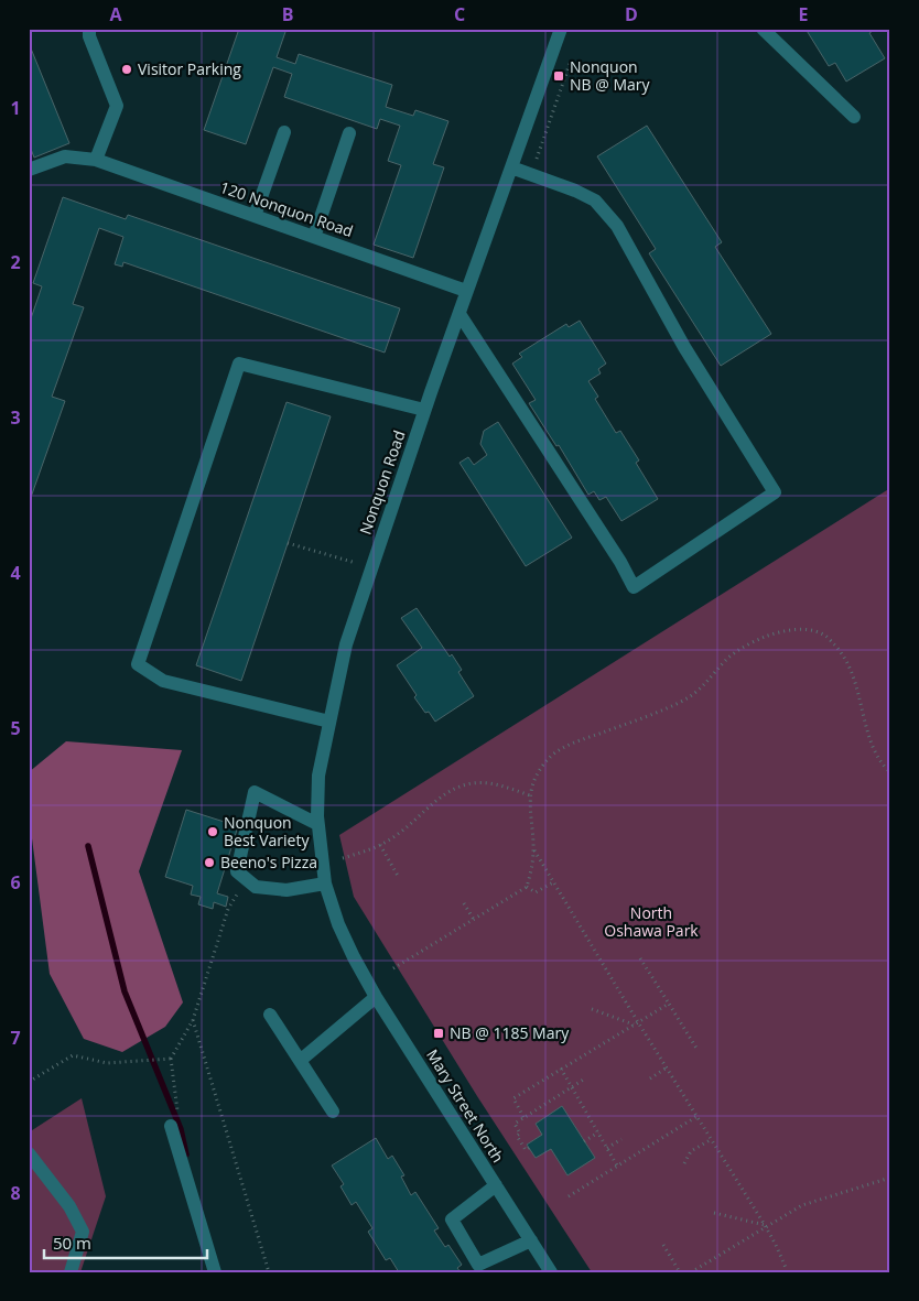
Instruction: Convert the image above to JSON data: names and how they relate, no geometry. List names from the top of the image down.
{
  "streets": {
    "street": ["120 Nonquon Road", "Nonquon Road", "Mary Street North"]
  },
  "crossings": [
    ["120 Nonquon Road", "Nonquon Road"],
    ["Nonquon Road", "Mary Street North"]
  ],
  "parks": ["North Oshawa Park"],
  "places": {
    "other": ["Visitor Parking", "Nonquon Best Variety", "Beeno's Pizza"],
    "transit": ["Nonquon NB @ Mary", "NB @ 1185 Mary"]
  },
  "scale_bar": "50 m",
  "grid": {
    "columns": [
      "A",
      "B",
      "C",
      "D",
      "E"
    ],
    "rows": [
      "1",
      "2",
      "3",
      "4",
      "5",
      "6",
      "7",
      "8"
    ]
  }
}
